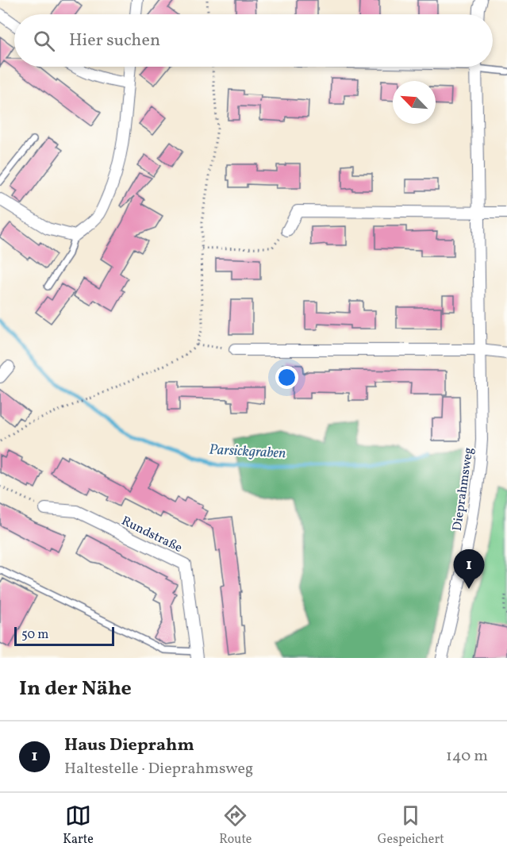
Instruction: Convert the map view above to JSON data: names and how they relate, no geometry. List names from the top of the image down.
{
  "streets": {
    "street": ["Dieprahmsweg", "Rundstraße"]
  },
  "water": ["Parsickgraben"],
  "scale_bar": "50 m",
  "north": "top left",
  "page": {
    "search": "Hier suchen",
    "pins": "1",
    "scale": "50 m",
    "heading": "In der Nähe",
    "list": [
      {
        "mark": "1",
        "name": "Haus Dieprahm",
        "note": "Haltestelle · Dieprahmsweg",
        "value": "140 m"
      }
    ],
    "nav": ["Karte", "Route", "Gespeichert"]
  }
}
